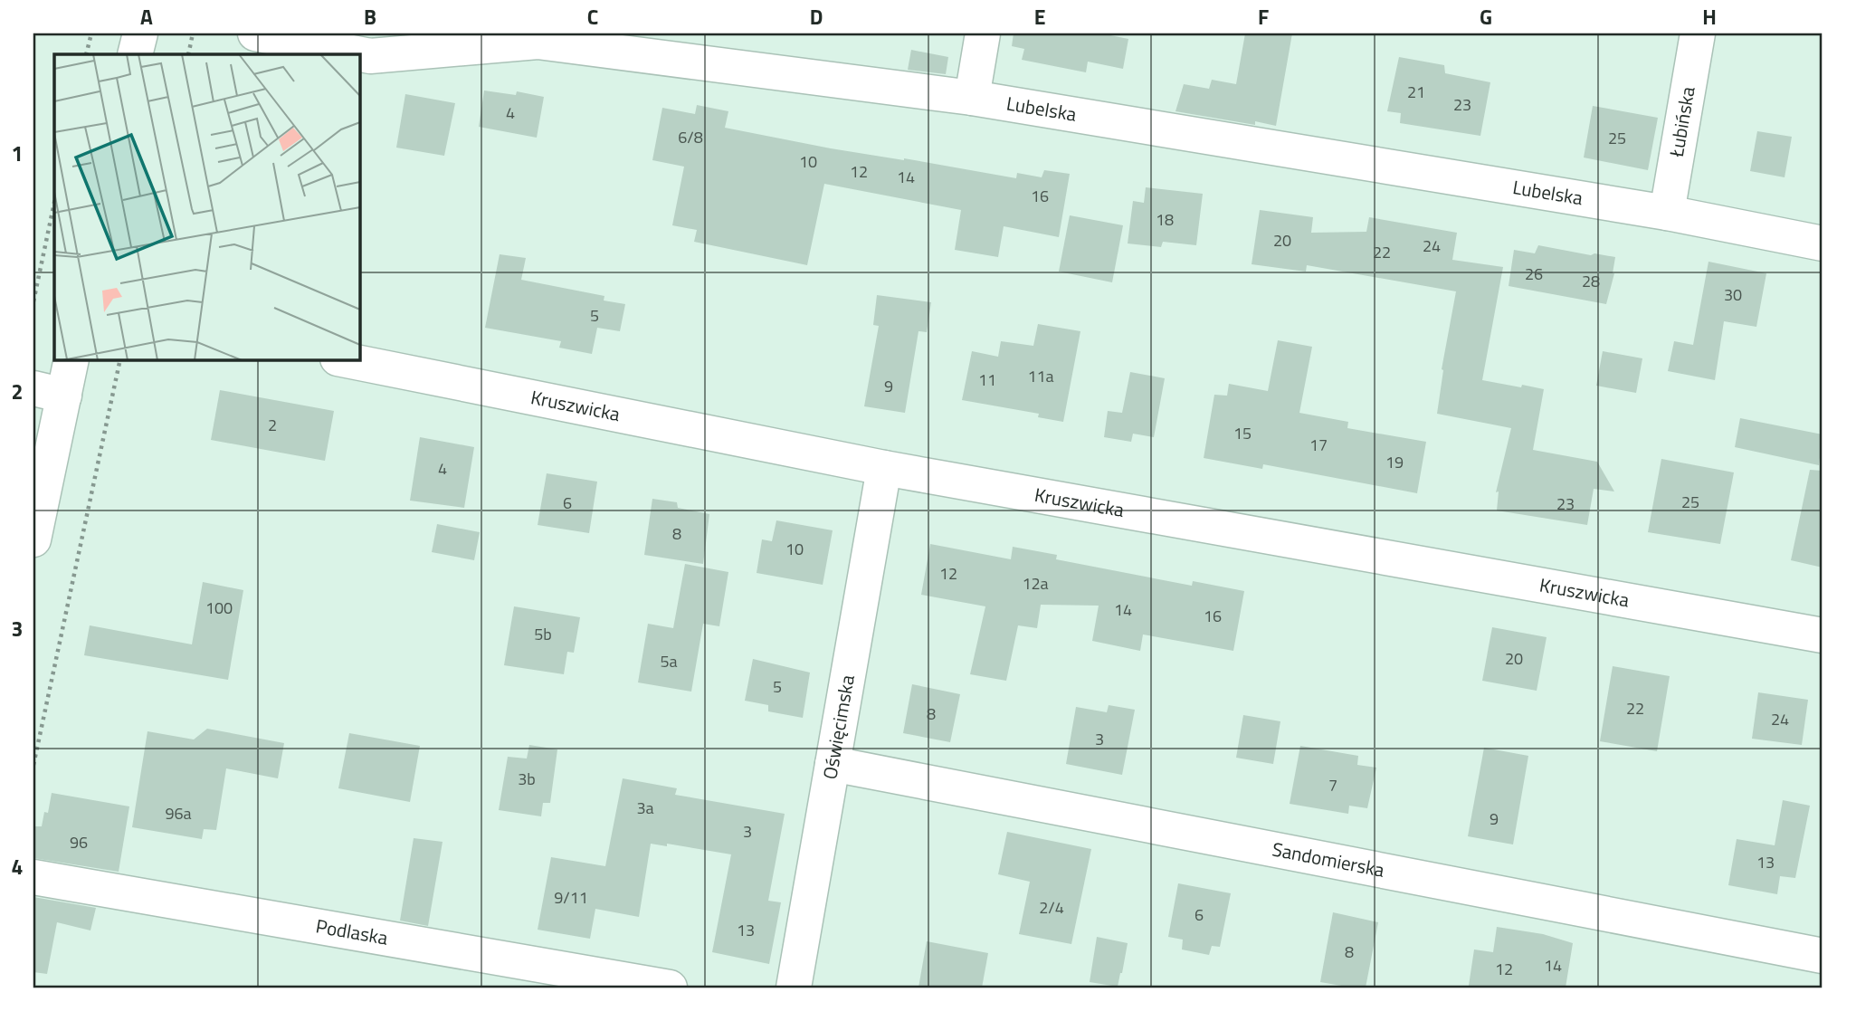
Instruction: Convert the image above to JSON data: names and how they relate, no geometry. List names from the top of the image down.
{
  "streets": {
    "street": [
      "Lubelska",
      "Łubińska",
      "Kruszwicka",
      "Oświęcimska",
      "Sandomierska",
      "Podlaska"
    ]
  },
  "crossings": [
    ["Lubelska", "Łubińska"],
    ["Kruszwicka", "Oświęcimska"],
    ["Oświęcimska", "Sandomierska"]
  ],
  "house_numbers": [
    "21",
    "23",
    "4",
    "6/8",
    "25",
    "10",
    "12",
    "14",
    "16",
    "18",
    "20",
    "24",
    "22",
    "26",
    "28",
    "30",
    "5",
    "11a",
    "11",
    "9",
    "2",
    "15",
    "17",
    "19",
    "4",
    "25",
    "6",
    "23",
    "8",
    "10",
    "12",
    "12a",
    "100",
    "14",
    "16",
    "5b",
    "20",
    "5a",
    "5",
    "22",
    "8",
    "24",
    "3",
    "3b",
    "7",
    "3a",
    "96a",
    "9",
    "3",
    "96",
    "13",
    "9/11",
    "2/4",
    "6",
    "13",
    "8",
    "14",
    "12"
  ],
  "grid": {
    "columns": [
      "A",
      "B",
      "C",
      "D",
      "E",
      "F",
      "G",
      "H"
    ],
    "rows": [
      "1",
      "2",
      "3",
      "4"
    ]
  }
}
